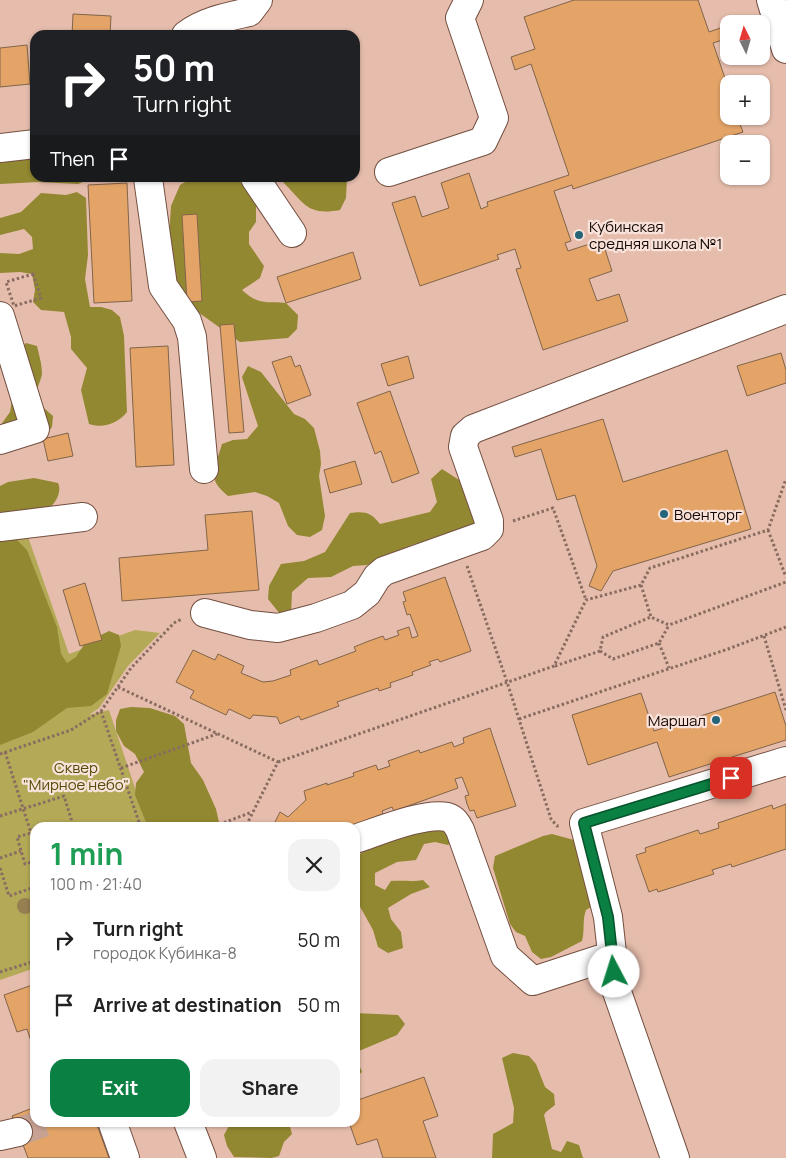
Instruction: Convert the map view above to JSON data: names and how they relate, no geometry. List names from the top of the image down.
{
  "parks": ["Сквер \"Мирное небо\""],
  "places": ["Кубинская средняя школа №1", "Военторг", "Маршал"],
  "north": "top",
  "page": {
    "map_buttons": ["+", "−"],
    "turn": ["50 m", "Turn right"],
    "then": "Then",
    "heading": ["1 min", "100 m · 21:40"],
    "list": [
      {
        "name": "Turn right",
        "note": "городок Кубинка-8",
        "value": "50 m"
      },
      {
        "name": "Arrive at destination",
        "value": "50 m"
      }
    ],
    "buttons": ["Exit", "Share"]
  }
}
